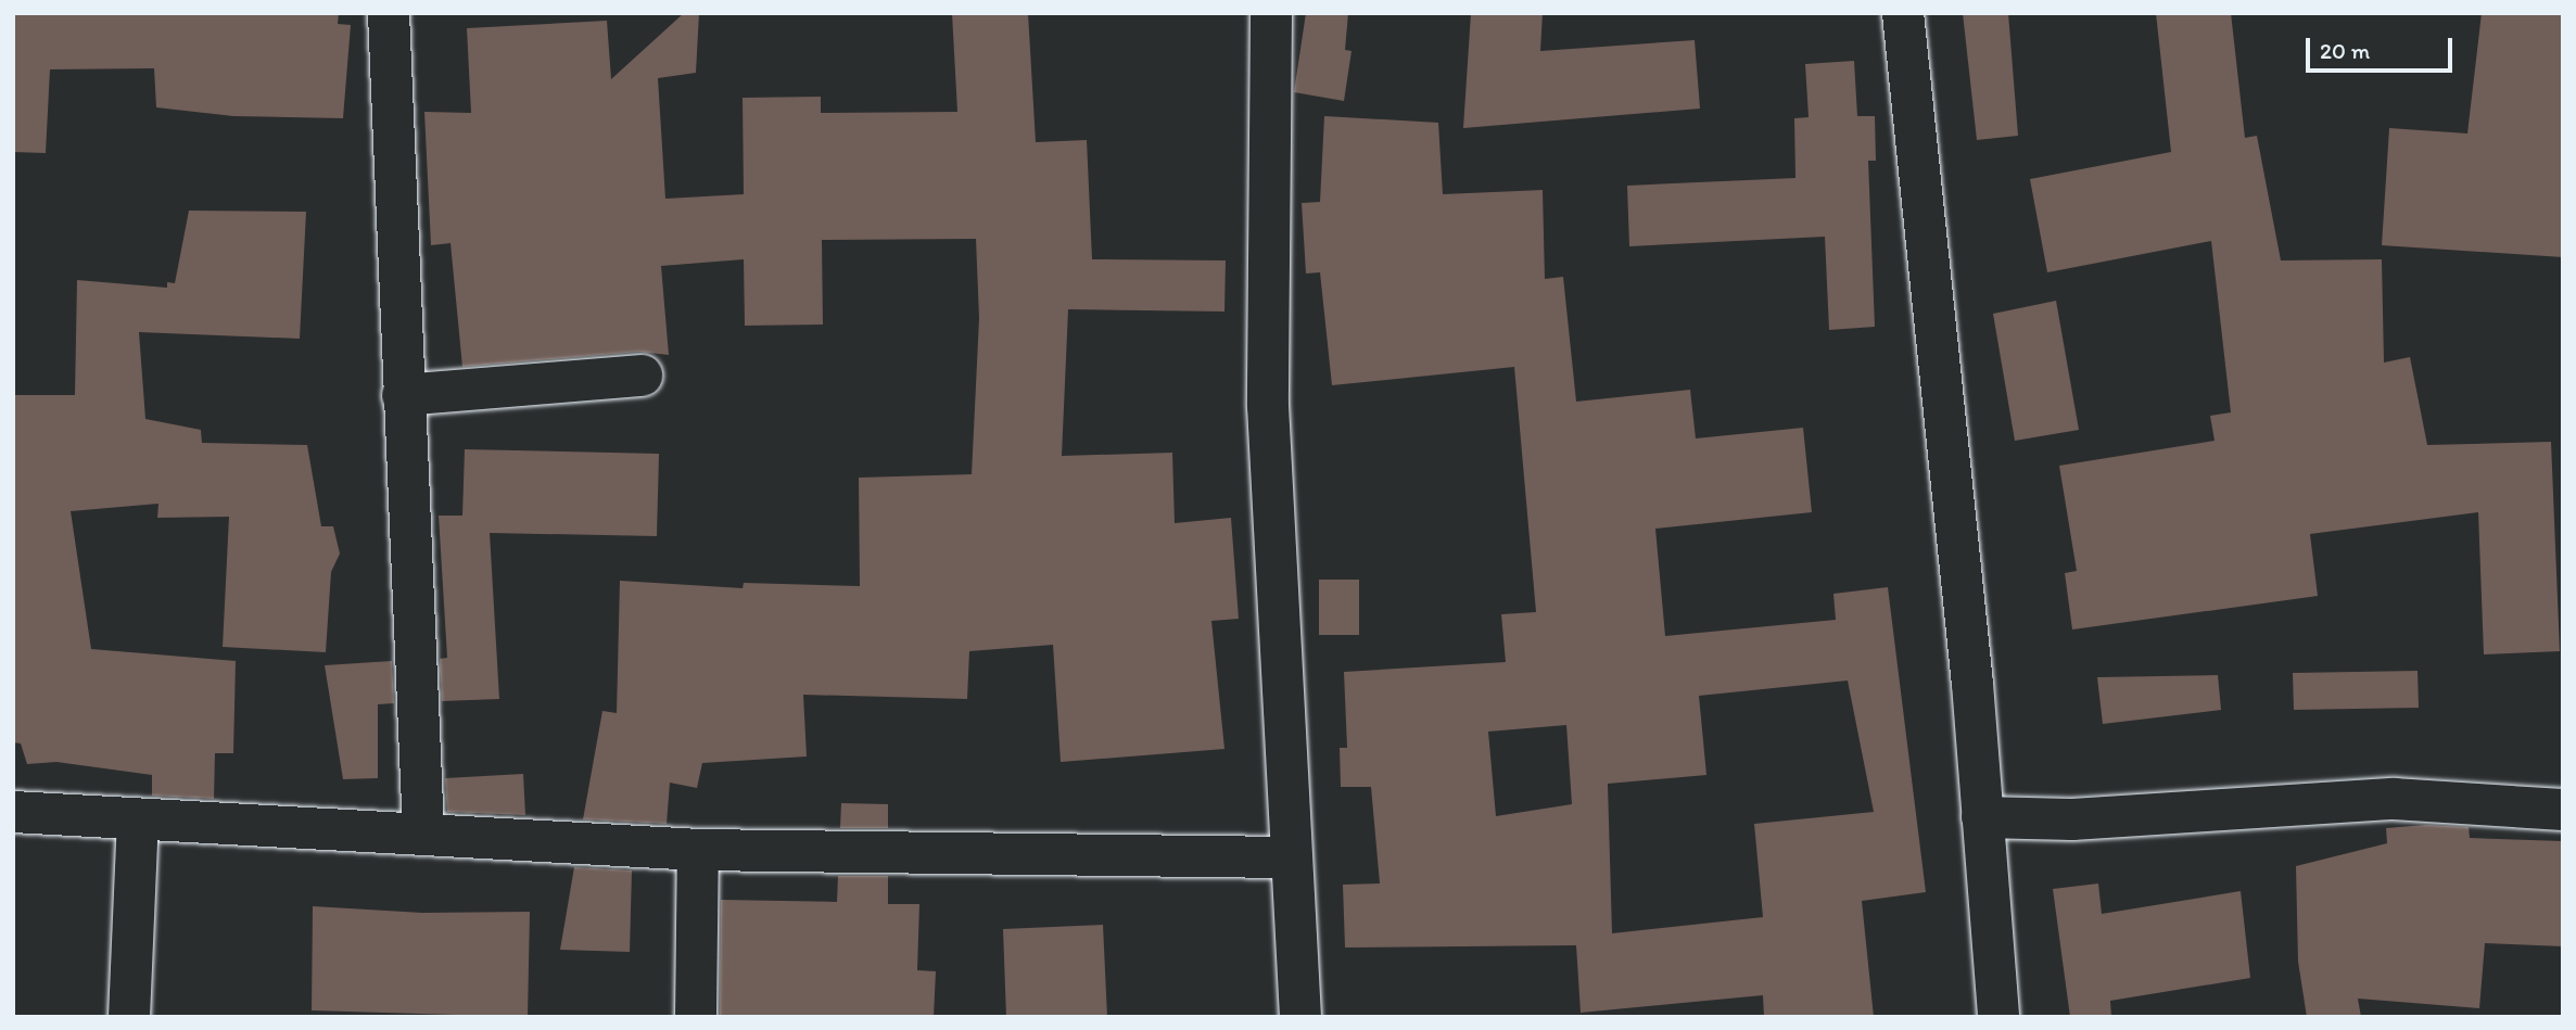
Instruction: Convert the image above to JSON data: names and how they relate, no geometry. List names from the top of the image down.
{
  "scale_bar": "20 m"
}
